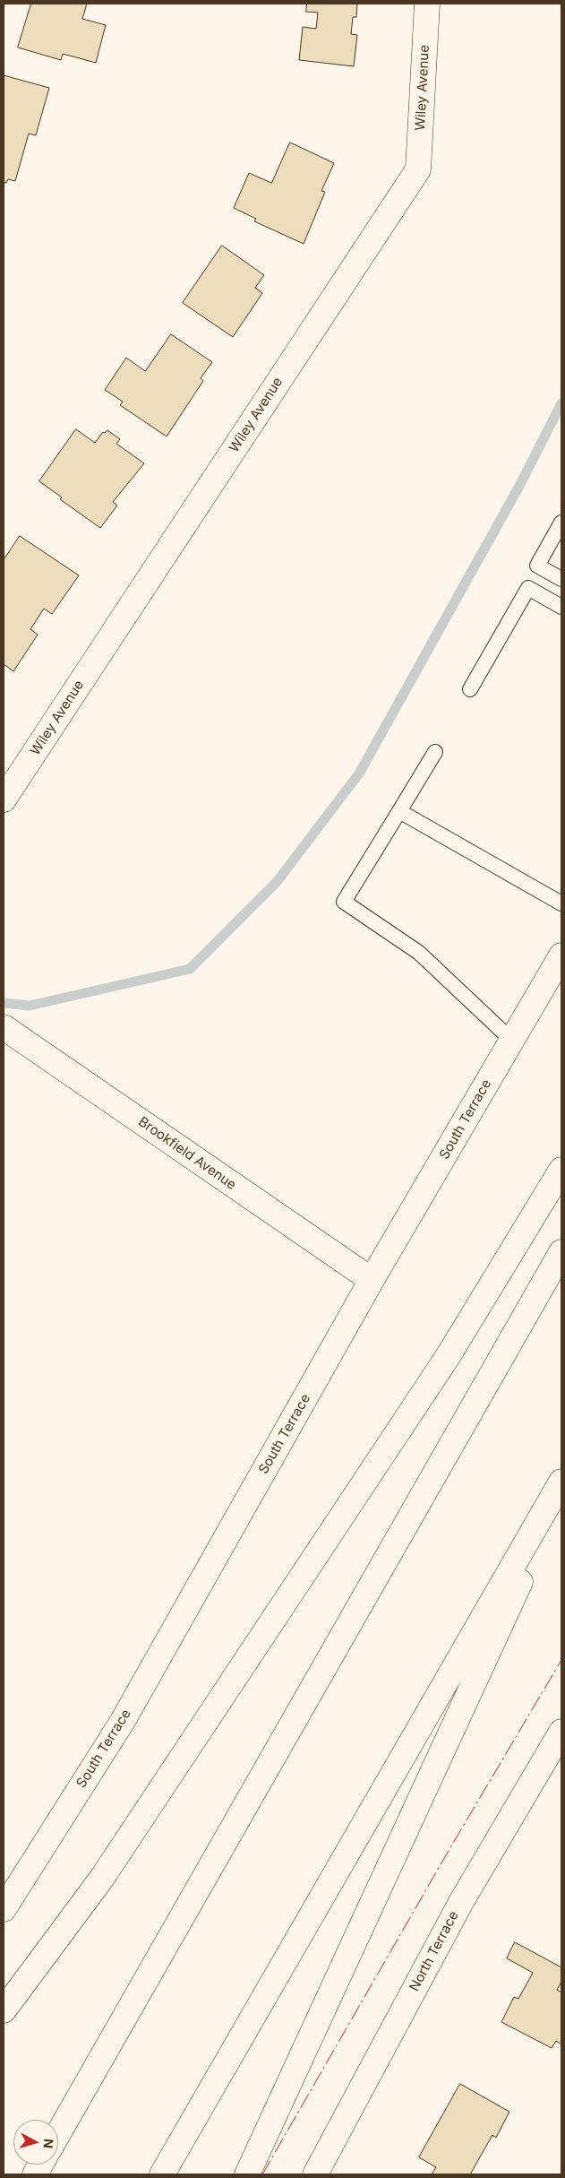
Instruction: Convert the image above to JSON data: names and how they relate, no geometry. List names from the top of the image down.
{
  "streets": {
    "main road": [
      "Wiley Avenue",
      "South Terrace",
      "Brookfield Avenue",
      "North Terrace"
    ]
  },
  "crossings": [
    ["South Terrace", "Brookfield Avenue"]
  ],
  "north": "right"
}
